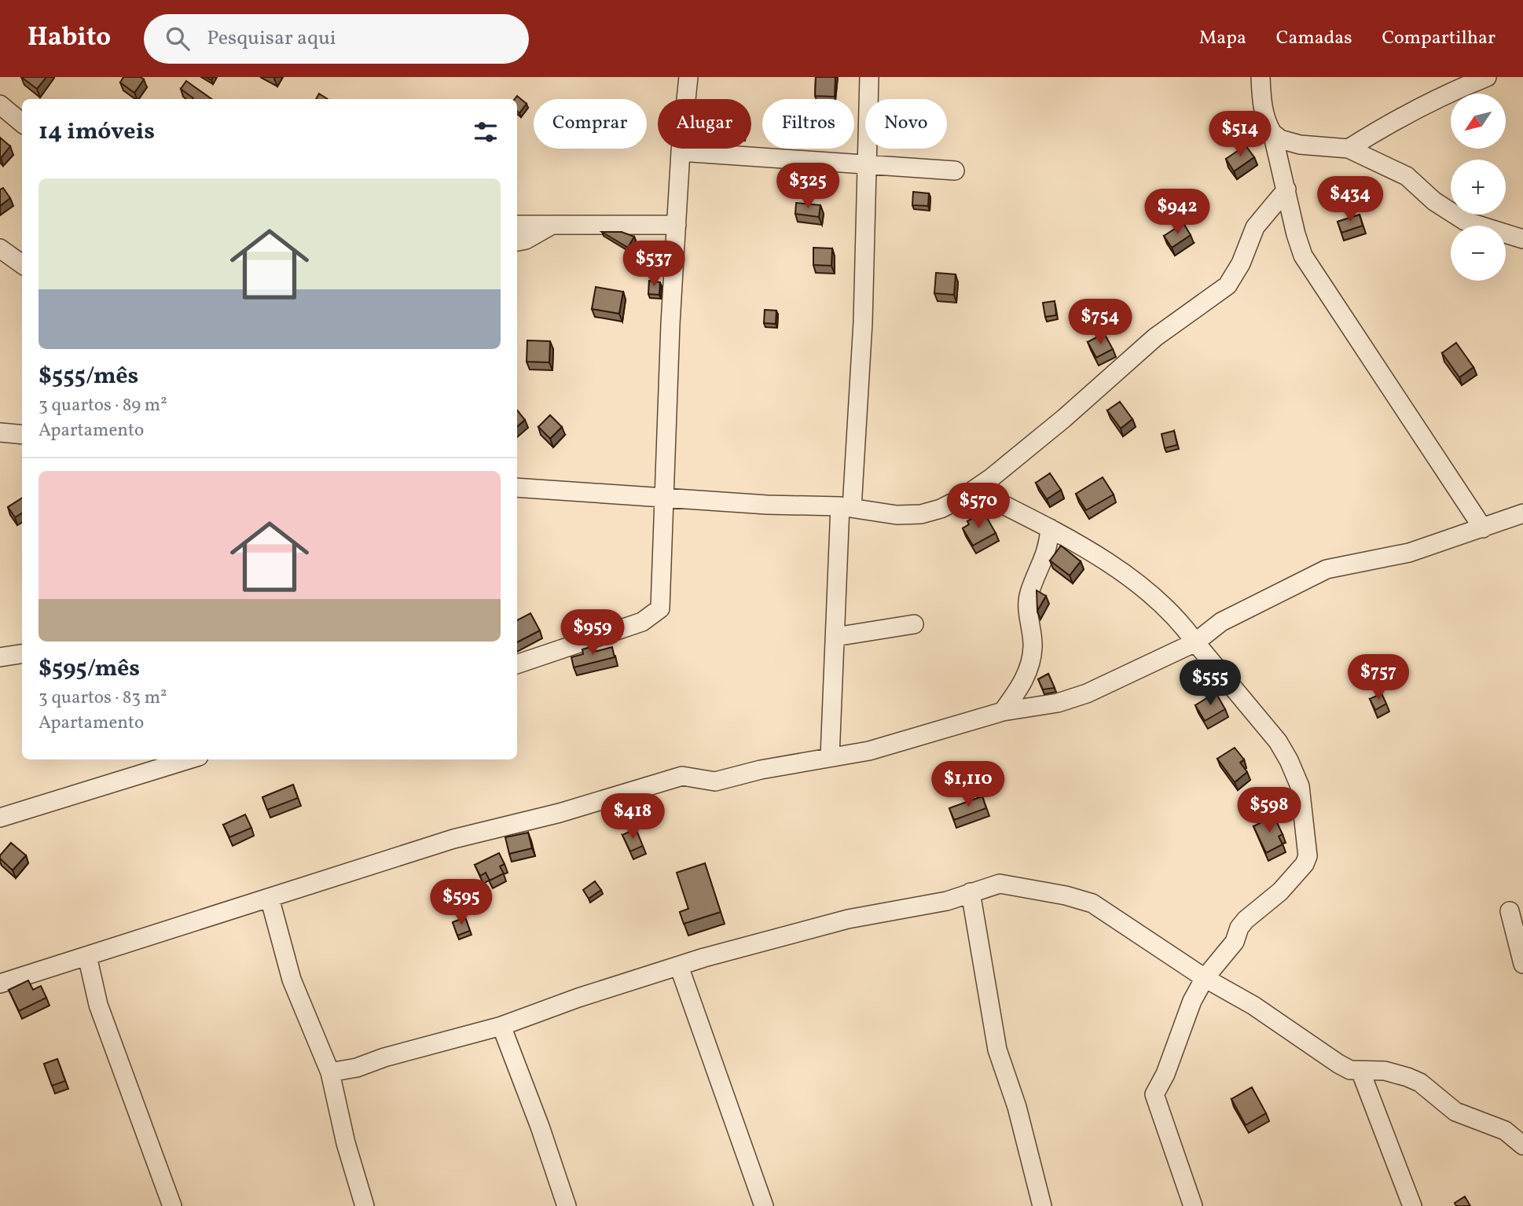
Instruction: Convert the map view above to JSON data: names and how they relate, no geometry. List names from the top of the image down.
{
  "north": "bottom left",
  "page": {
    "header": "Habito",
    "search": "Pesquisar aqui",
    "nav": ["Mapa", "Camadas", "Compartilhar"],
    "map_buttons": ["+", "−"],
    "chip": [
      "Comprar",
      "Alugar",
      "Filtros",
      "Novo"
    ],
    "heading": "14 imóveis",
    "price": [
      "$514",
      "$325",
      "$434",
      "$942",
      "$537",
      "$754",
      "$570",
      "$959",
      "$757",
      "$555",
      "$1,110",
      "$598",
      "$418",
      "$595"
    ],
    "list": [
      {
        "name": "$555/mês",
        "note": "3 quartos · 89 m² · Apartamento"
      },
      {
        "name": "$595/mês",
        "note": "3 quartos · 83 m² · Apartamento"
      }
    ]
  }
}
